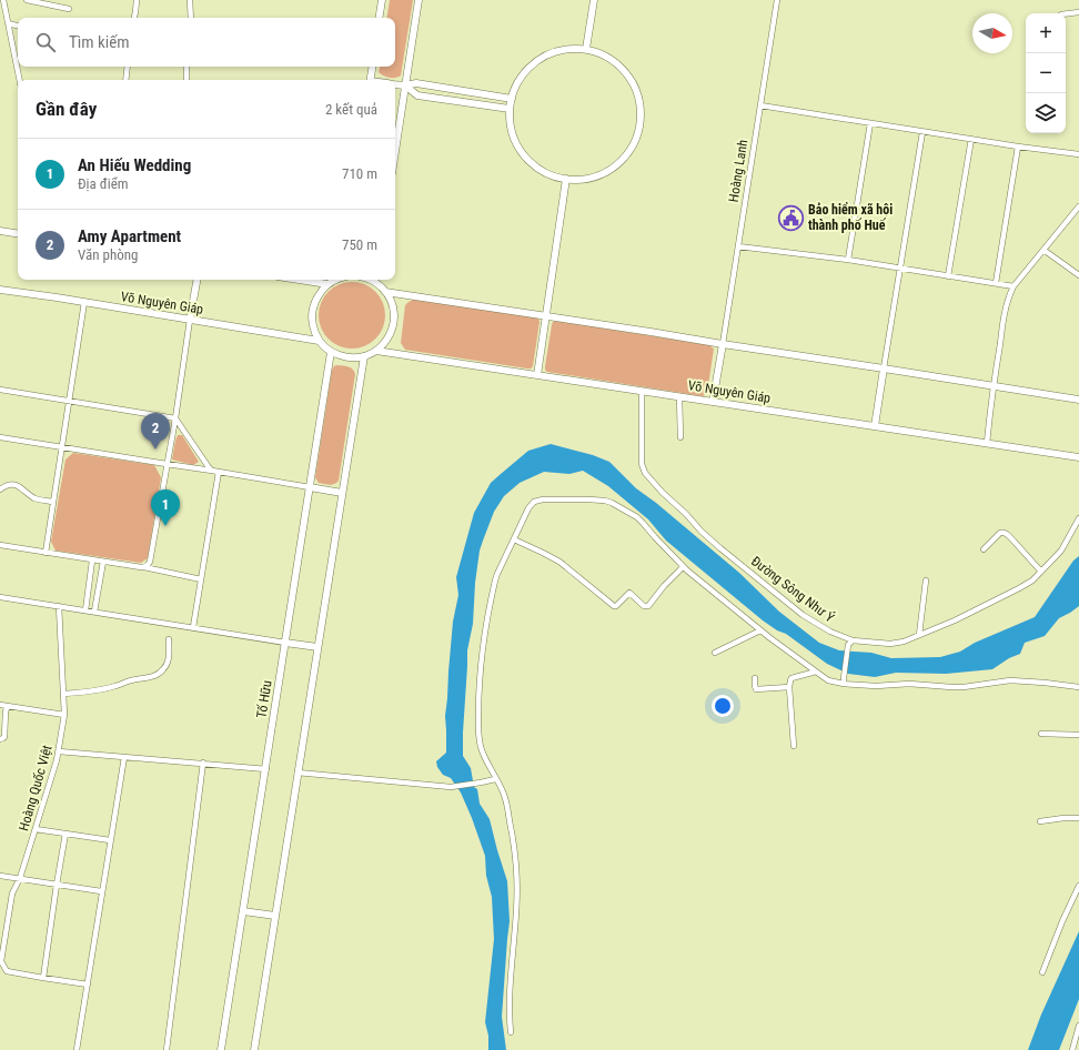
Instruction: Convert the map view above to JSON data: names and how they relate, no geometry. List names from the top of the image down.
{
  "streets": {
    "street": [
      "Hoàng Lanh",
      "Võ Nguyên Giáp",
      "Đường Sông Như Ý",
      "Tố Hữu",
      "Hoàng Quốc Việt"
    ]
  },
  "crossings": [
    ["Võ Nguyên Giáp", "Đường Sông Như Ý"]
  ],
  "places": {
    "public building": ["Bảo hiểm xã hội thành phố Huế"]
  },
  "north": "right",
  "page": {
    "map_buttons": ["+", "−"],
    "search": "Tìm kiếm",
    "heading": ["Gần đây", "2 kết quả"],
    "list": [
      {
        "mark": "1",
        "name": "An Hiếu Wedding",
        "note": "Địa điểm",
        "value": "710 m"
      },
      {
        "mark": "2",
        "name": "Amy Apartment",
        "note": "Văn phòng",
        "value": "750 m"
      }
    ],
    "pins": ["2", "1"]
  }
}
